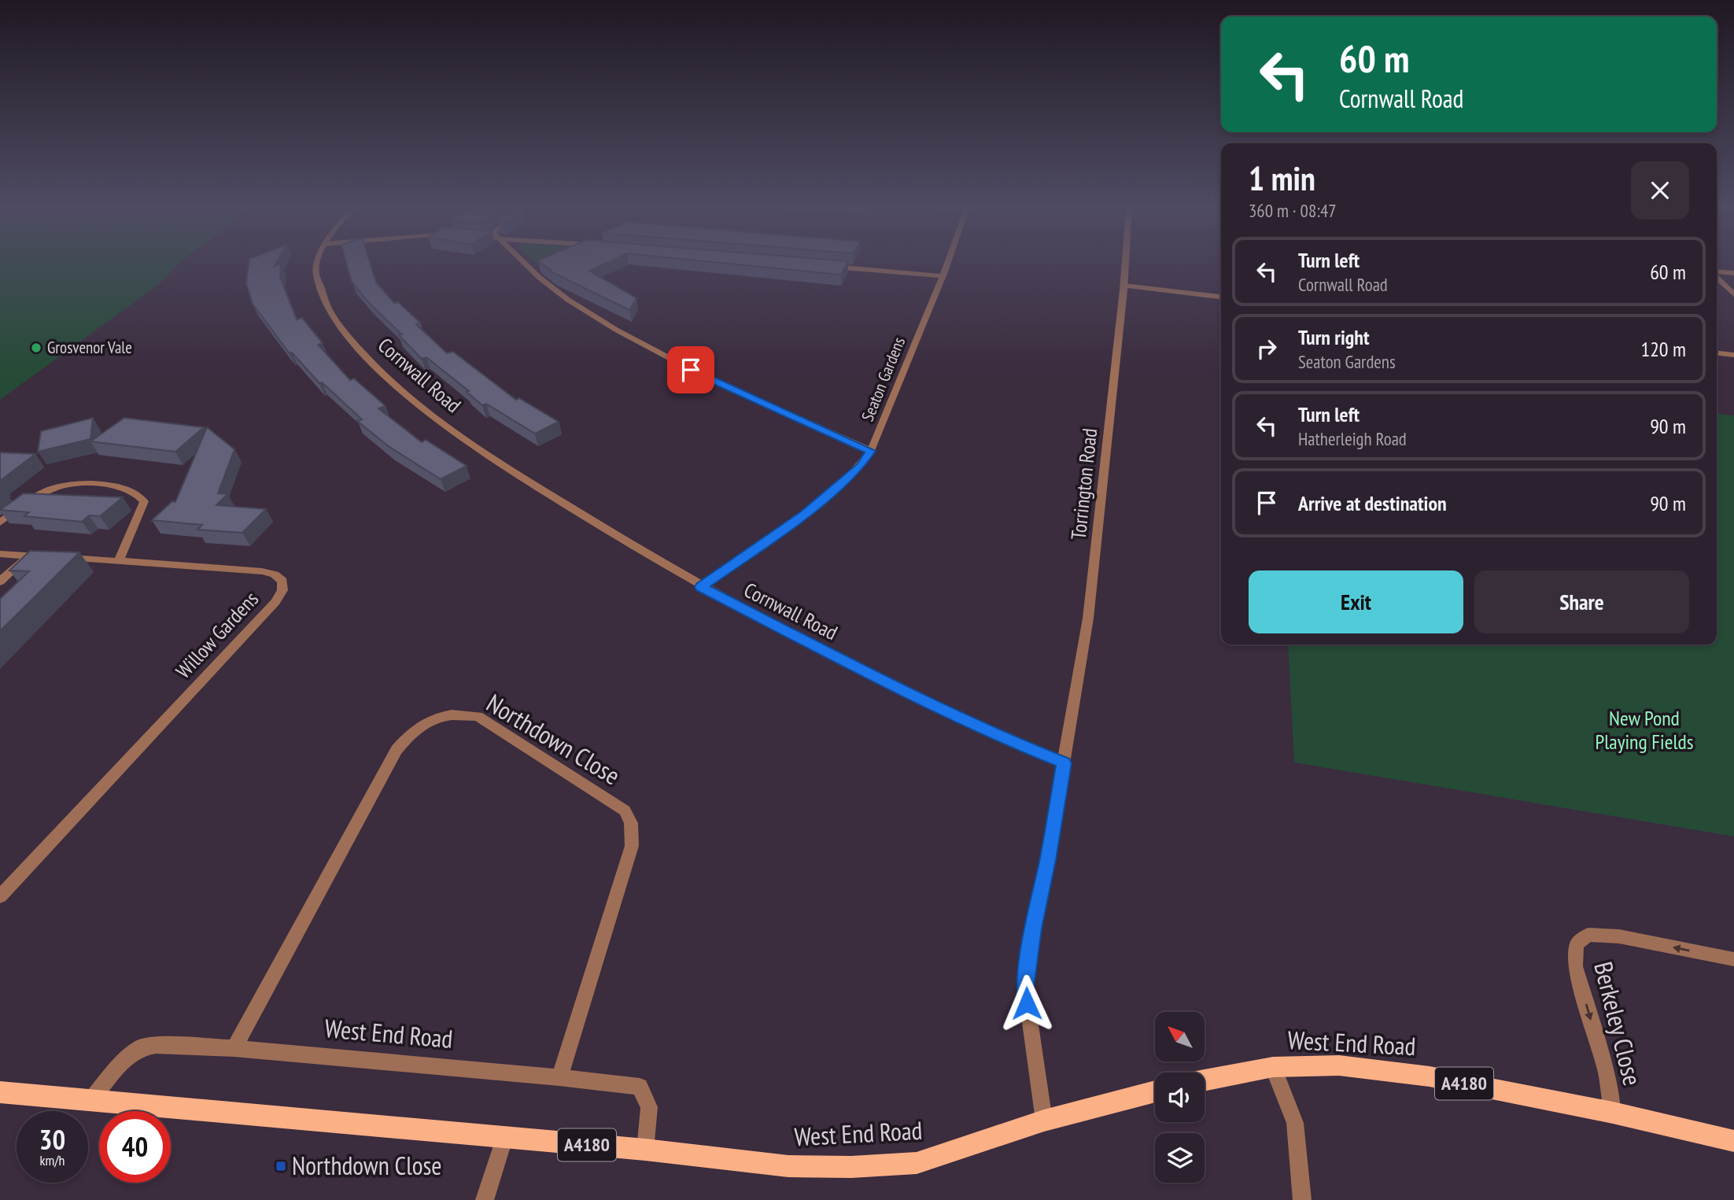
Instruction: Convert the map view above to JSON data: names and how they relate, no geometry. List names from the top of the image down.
{
  "streets": {
    "main road": ["West End Road", "A4180"],
    "street": [
      "Cornwall Road",
      "Seaton Gardens",
      "Torrington Road",
      "Willow Gardens",
      "Northdown Close",
      "Berkeley Close"
    ]
  },
  "crossings": [
    ["Cornwall Road", "Seaton Gardens"],
    ["Cornwall Road", "Torrington Road"],
    ["Northdown Close", "West End Road"],
    ["Berkeley Close", "West End Road"]
  ],
  "parks": ["New Pond Playing Fields"],
  "places": {
    "other": ["Grosvenor Vale"],
    "transit": ["Northdown Close"]
  },
  "north": "top left",
  "page": {
    "turn": ["60 m", "Cornwall Road"],
    "heading": ["1 min", "360 m · 08:47"],
    "list": [
      {
        "name": "Turn left",
        "note": "Cornwall Road",
        "value": "60 m"
      },
      {
        "name": "Turn right",
        "note": "Seaton Gardens",
        "value": "120 m"
      },
      {
        "name": "Turn left",
        "note": "Hatherleigh Road",
        "value": "90 m"
      },
      {
        "name": "Arrive at destination",
        "value": "90 m"
      }
    ],
    "buttons": ["Exit", "Share"],
    "speed": "30 km/h",
    "limit": "40"
  }
}
